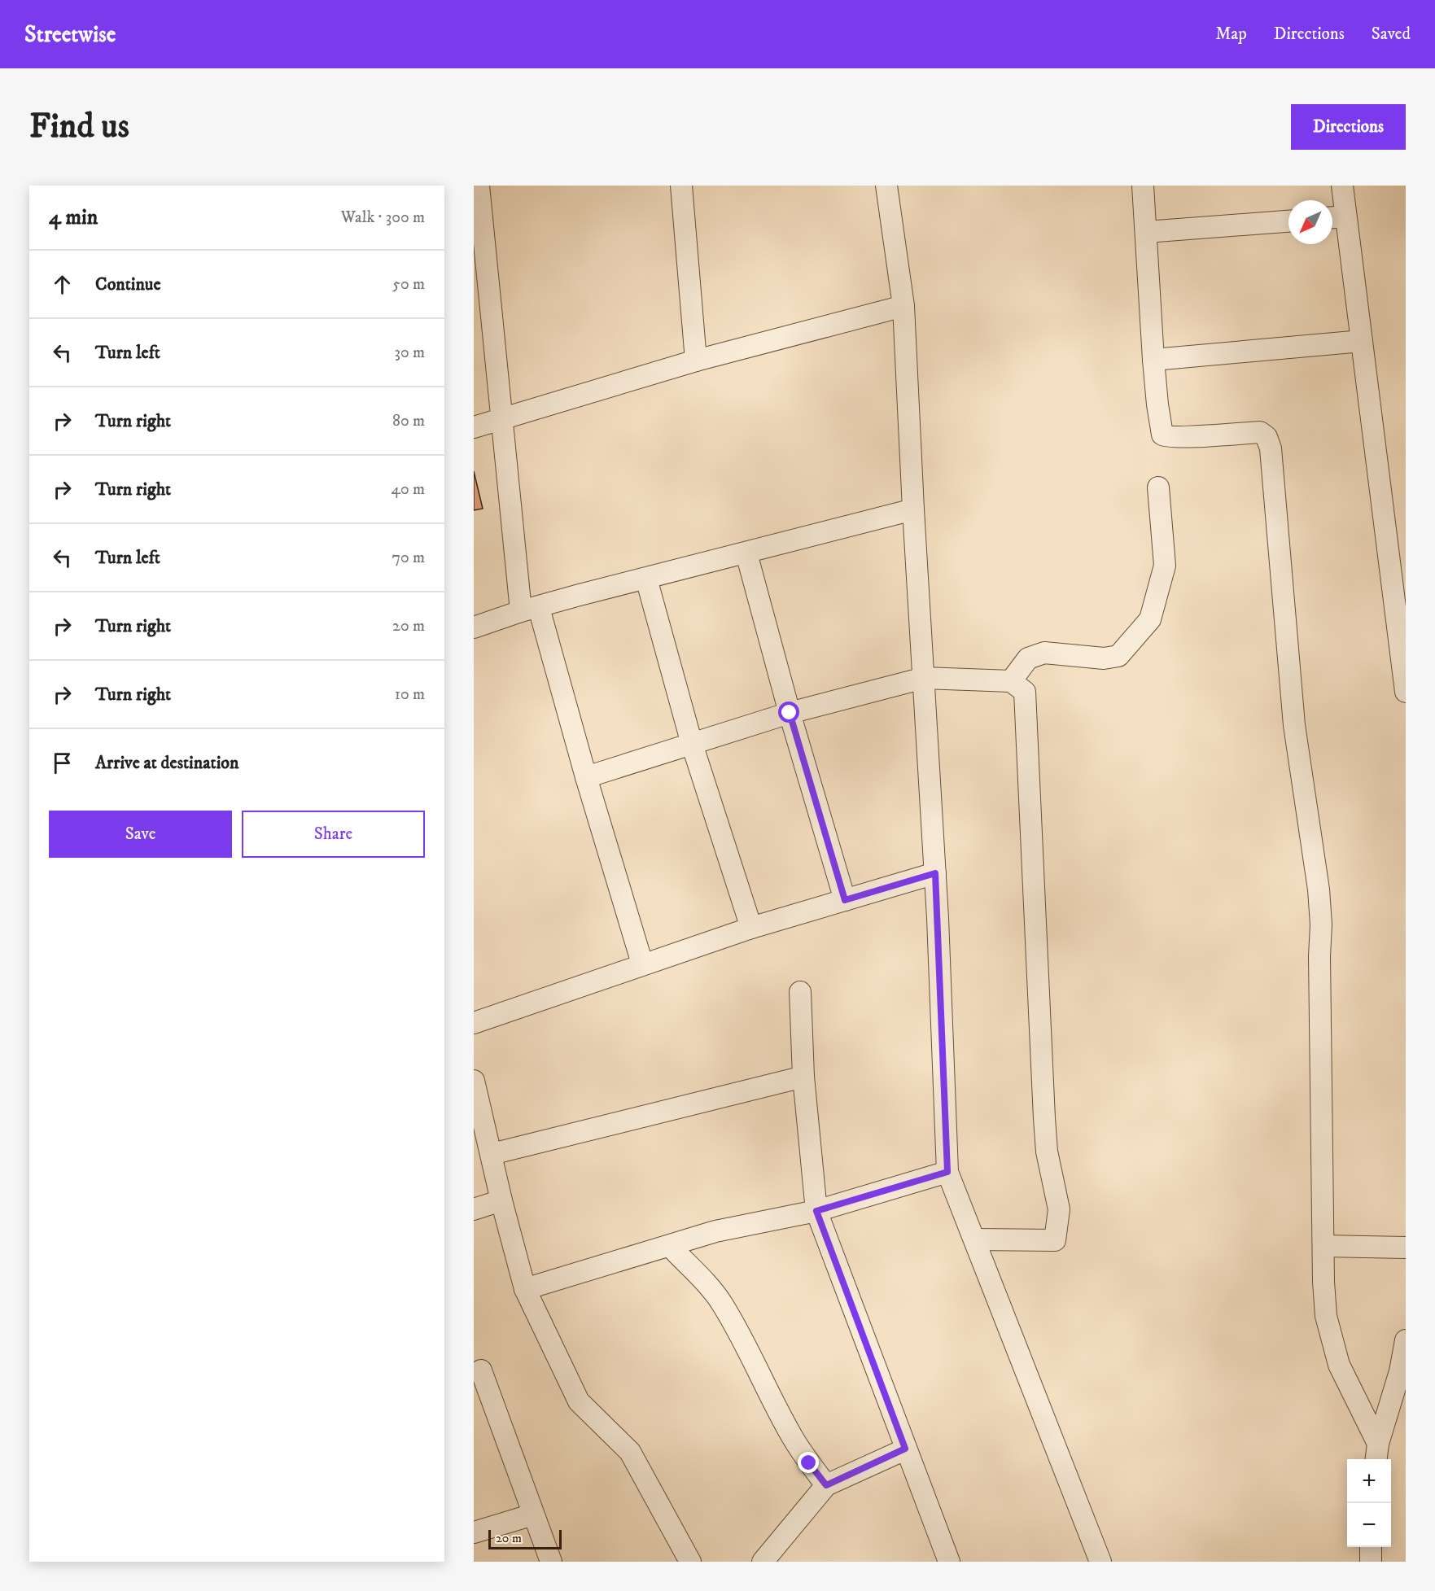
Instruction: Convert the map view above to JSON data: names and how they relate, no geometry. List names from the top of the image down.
{
  "scale_bar": "20 m",
  "north": "bottom left",
  "page": {
    "header": "Streetwise",
    "nav": ["Map", "Directions", "Saved"],
    "buttons": [
      "Directions",
      ["Save", "Share"]
    ],
    "title": "Find us",
    "heading": ["4 min", "Walk · 300 m"],
    "list": [
      ["Continue", "50 m"],
      ["Turn left", "30 m"],
      ["Turn right", "80 m"],
      ["Turn right", "40 m"],
      ["Turn left", "70 m"],
      ["Turn right", "20 m"],
      ["Turn right", "10 m"],
      "Arrive at destination"
    ],
    "map_buttons": ["+", "−"],
    "scale": "20 m"
  }
}
